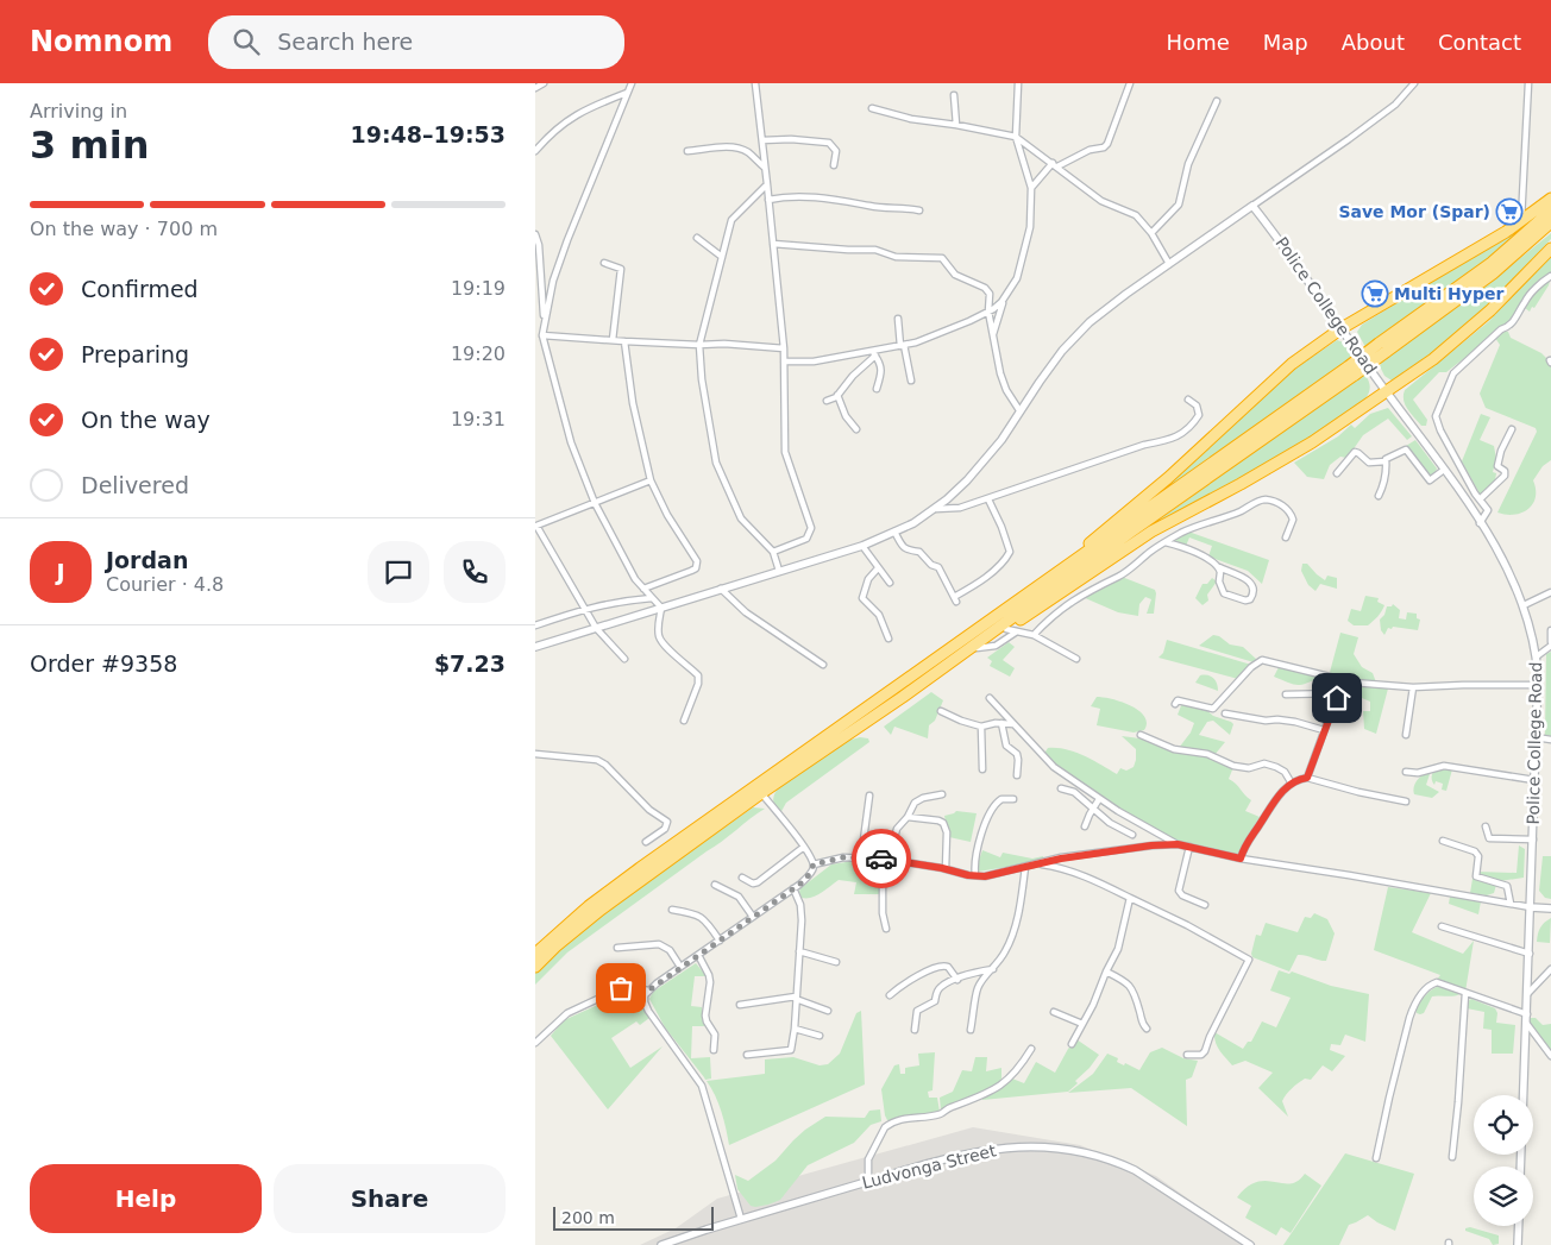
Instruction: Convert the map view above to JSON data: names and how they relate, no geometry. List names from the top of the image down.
{
  "streets": {
    "street": ["Police College Road", "Ludvonga Street"]
  },
  "places": {
    "supermarket": ["Save Mor (Spar)", "Multi Hyper"]
  },
  "scale_bar": "200 m",
  "page": {
    "header": "Nomnom",
    "search": "Search here",
    "nav": [
      "Home",
      "Map",
      "About",
      "Contact"
    ],
    "heading": ["3 min", "Arriving in", "19:48–19:53"],
    "panel": [
      "Jordan",
      "Courier · 4.8",
      "Order #9358",
      "$7.23"
    ],
    "bar": "On the way · 700 m",
    "list": [
      ["Confirmed", "19:19"],
      ["Preparing", "19:20"],
      ["On the way", "19:31"],
      "Delivered"
    ],
    "round": "J",
    "buttons": ["Help", "Share"],
    "scale": "200 m"
  }
}
